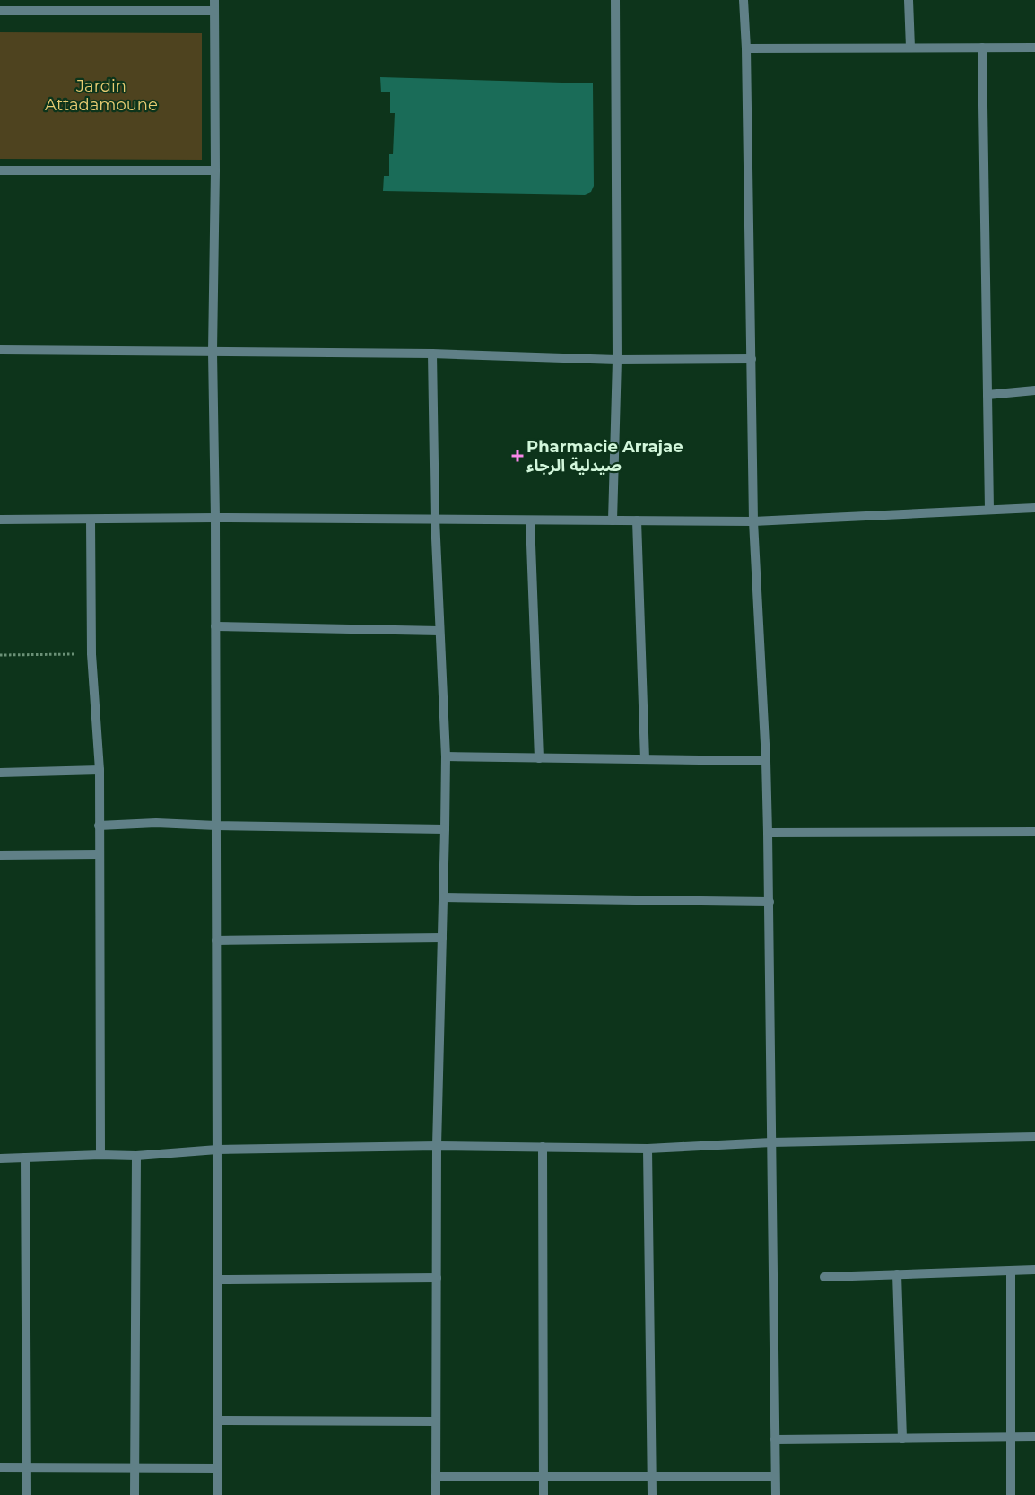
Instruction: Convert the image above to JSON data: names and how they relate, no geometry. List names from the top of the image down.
{
  "parks": ["Jardin Attadamoune"],
  "places": {
    "health": ["Pharmacie Arrajae صيدلية الرجاء"]
  }
}
